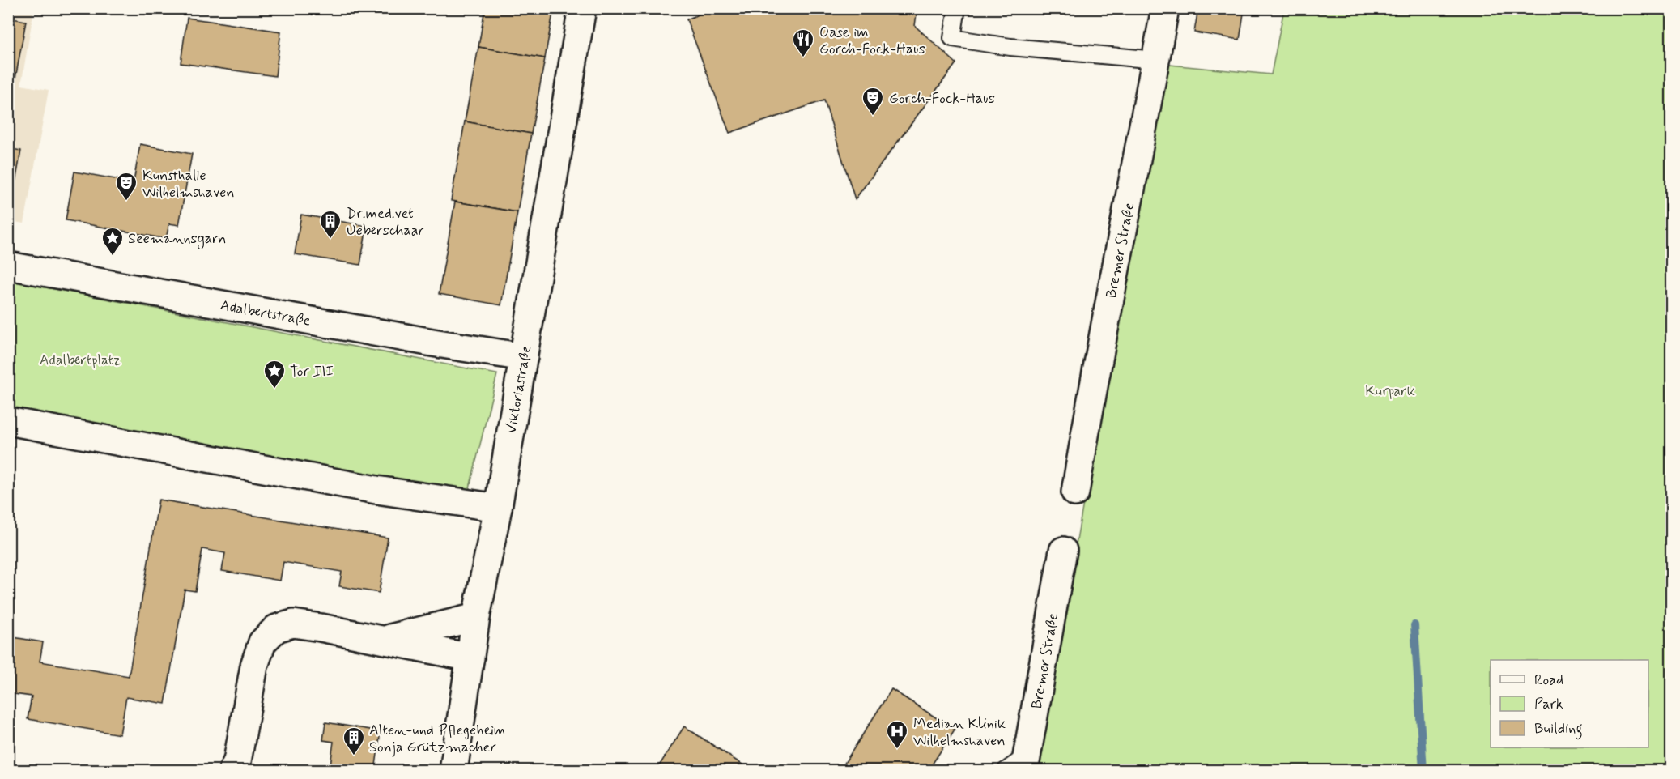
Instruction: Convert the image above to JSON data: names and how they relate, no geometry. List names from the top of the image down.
{
  "streets": {
    "street": ["Bremer Straße", "Adalbertstraße", "Viktoriastraße"]
  },
  "crossings": [
    ["Adalbertstraße", "Viktoriastraße"]
  ],
  "parks": ["Adalbertplatz", "Kurpark"],
  "places": {
    "restaurant": ["Oase im Gorch-Fock-Haus"],
    "theatre": ["Gorch-Fock-Haus", "Kunsthalle Wilhelmshaven"],
    "building": ["Dr.med.vet Ueberschaar", "Alten-und Pflegeheim Sonja Grützmacher"],
    "place": ["Seemannsgarn", "Tor III"],
    "hospital": ["Median Klinik Wilhelmshaven"]
  },
  "legend": ["Road", "Park", "Building"]
}
